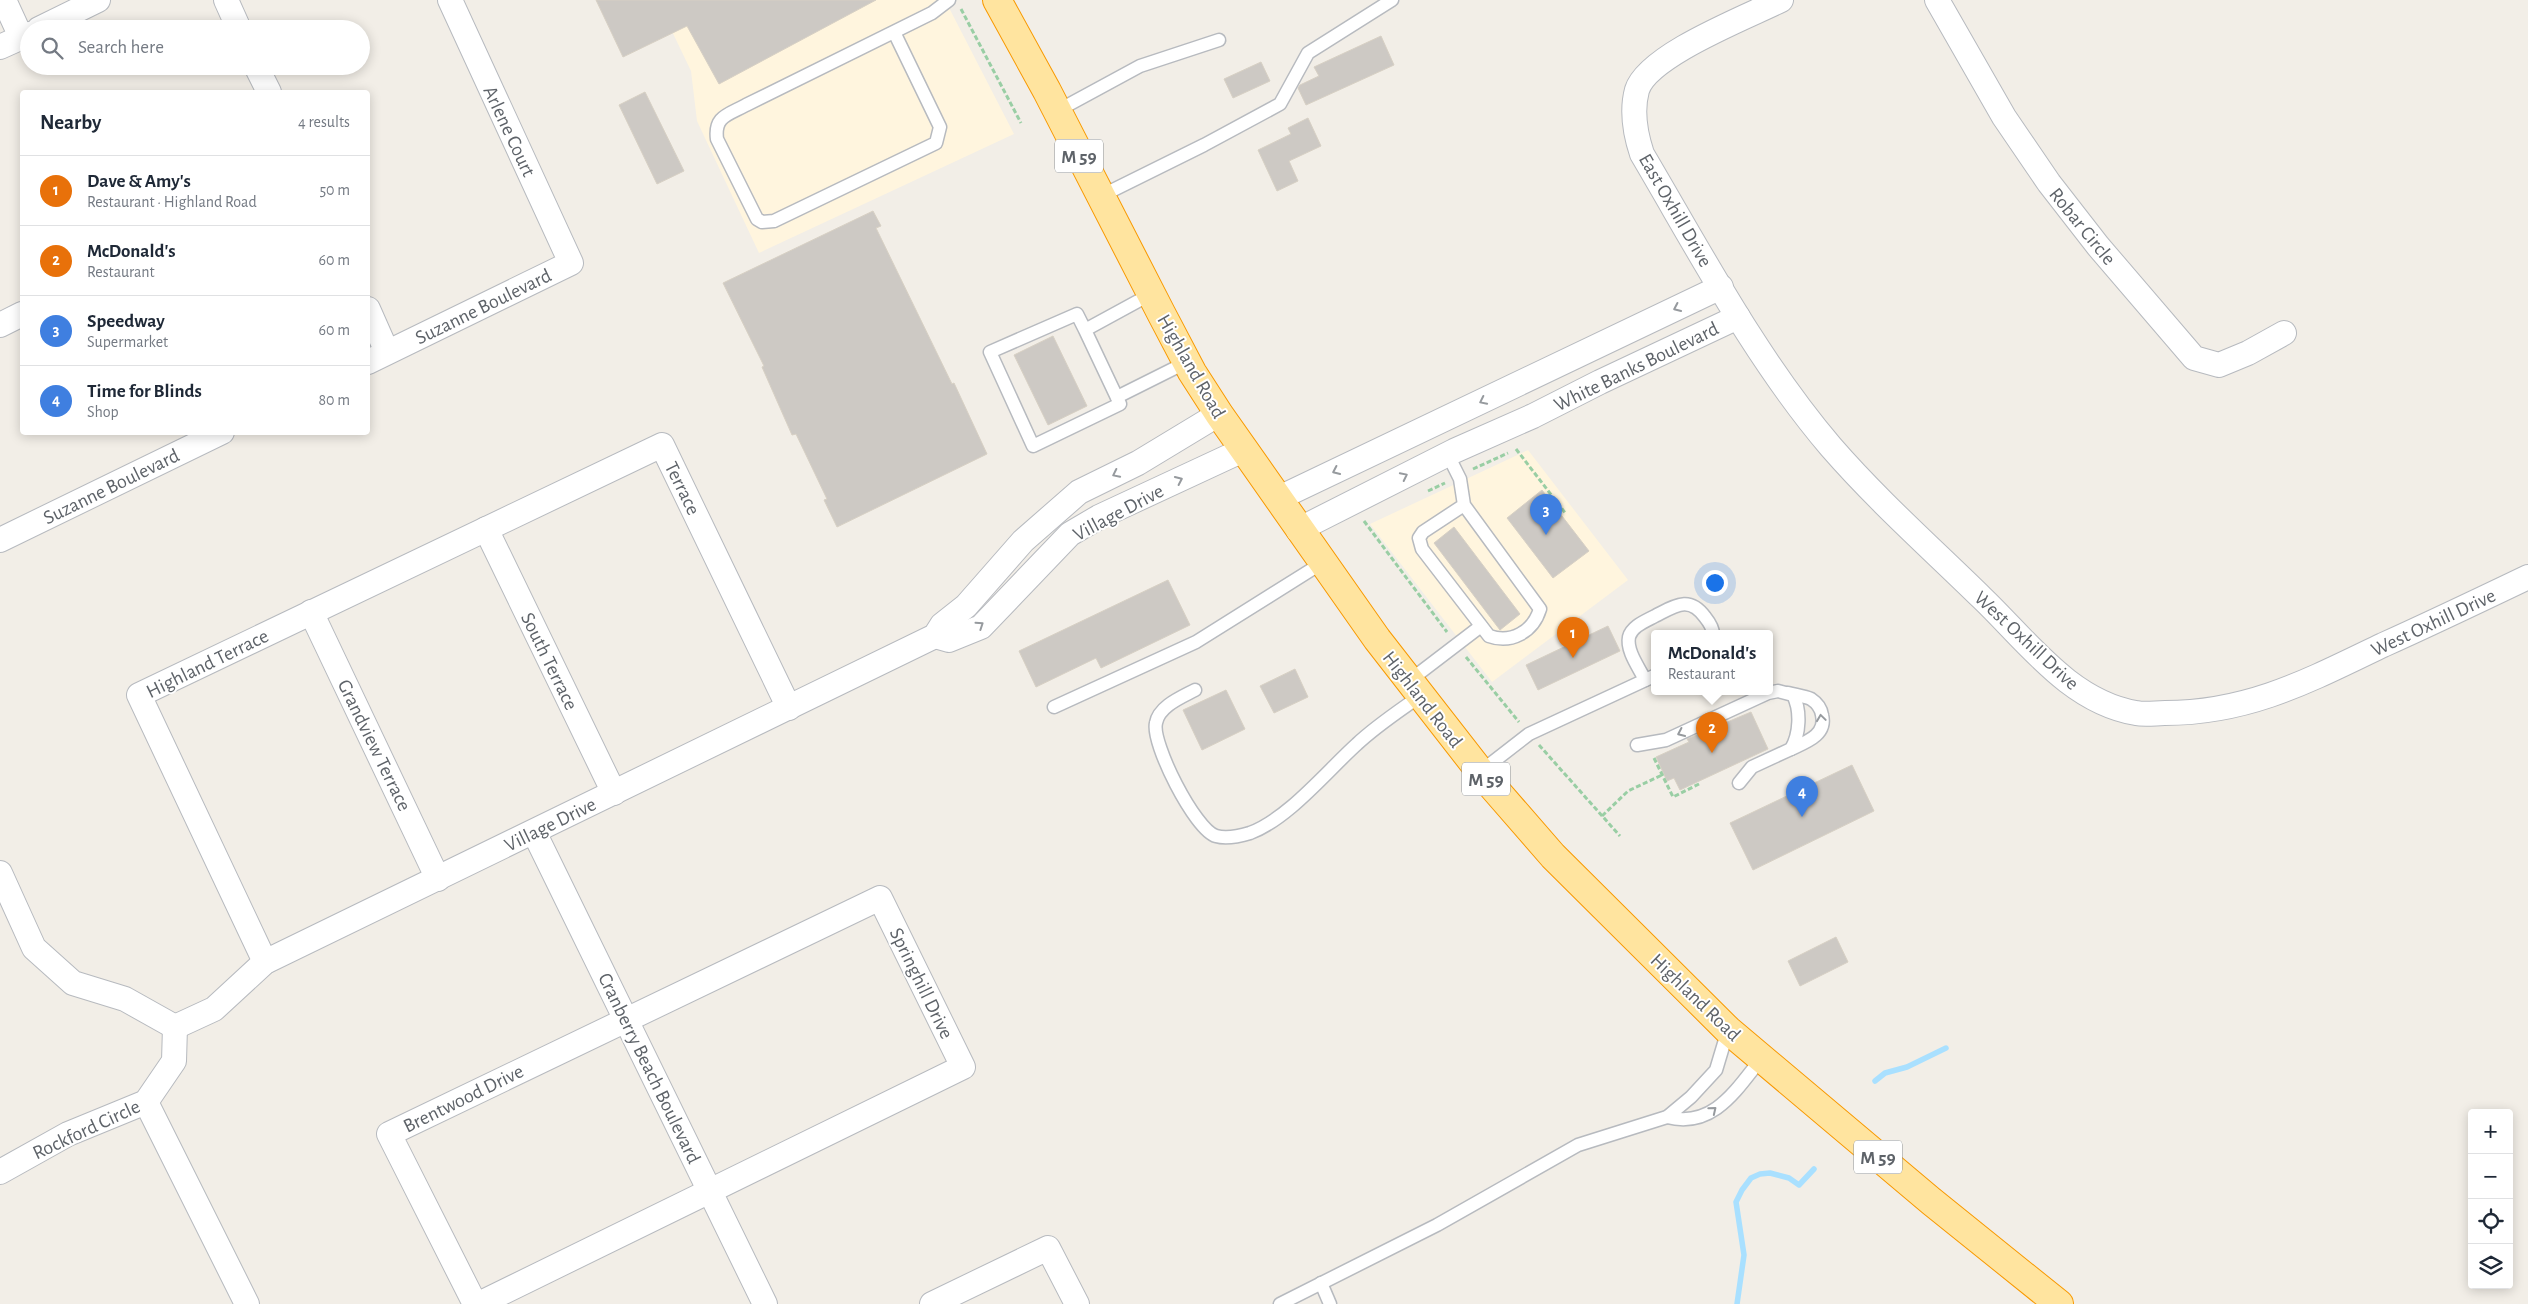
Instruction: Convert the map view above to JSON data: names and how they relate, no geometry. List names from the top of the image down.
{
  "streets": {
    "highway": ["M 59", "Highland Road"],
    "street": [
      "Arlene Court",
      "East Oxhill Drive",
      "Robar Circle",
      "Suzanne Boulevard",
      "White Banks Boulevard",
      "Terrace",
      "Village Drive",
      "West Oxhill Drive",
      "South Terrace",
      "Highland Terrace",
      "Grandview Terrace",
      "Springhill Drive",
      "Cranberry Beach Boulevard",
      "Brentwood Drive",
      "Rockford Circle"
    ]
  },
  "crossings": [
    ["Arlene Court", "Suzanne Boulevard"],
    ["East Oxhill Drive", "White Banks Boulevard"],
    ["East Oxhill Drive", "West Oxhill Drive"],
    ["Highland Road", "White Banks Boulevard"],
    ["Highland Road", "Village Drive"],
    ["White Banks Boulevard", "West Oxhill Drive"],
    ["Terrace", "Village Drive"],
    ["Terrace", "South Terrace"],
    ["Terrace", "Highland Terrace"],
    ["Village Drive", "South Terrace"],
    ["Village Drive", "Highland Terrace"],
    ["Village Drive", "Grandview Terrace"],
    ["Village Drive", "Cranberry Beach Boulevard"],
    ["Village Drive", "Rockford Circle"],
    ["South Terrace", "Highland Terrace"],
    ["Highland Terrace", "Grandview Terrace"],
    ["Springhill Drive", "Cranberry Beach Boulevard"],
    ["Springhill Drive", "Brentwood Drive"],
    ["Cranberry Beach Boulevard", "Brentwood Drive"]
  ],
  "page": {
    "search": "Search here",
    "heading": ["Nearby", "4 results"],
    "list": [
      {
        "mark": "1",
        "name": "Dave & Amy's",
        "note": "Restaurant · Highland Road",
        "value": "50 m"
      },
      {
        "mark": "2",
        "name": "McDonald's",
        "note": "Restaurant",
        "value": "60 m"
      },
      {
        "mark": "3",
        "name": "Speedway",
        "note": "Supermarket",
        "value": "60 m"
      },
      {
        "mark": "4",
        "name": "Time for Blinds",
        "note": "Shop",
        "value": "80 m"
      }
    ],
    "pins": [
      "3",
      "1",
      "2",
      "4"
    ],
    "popup": ["McDonald's", "Restaurant"],
    "map_buttons": ["+", "−"]
  }
}
